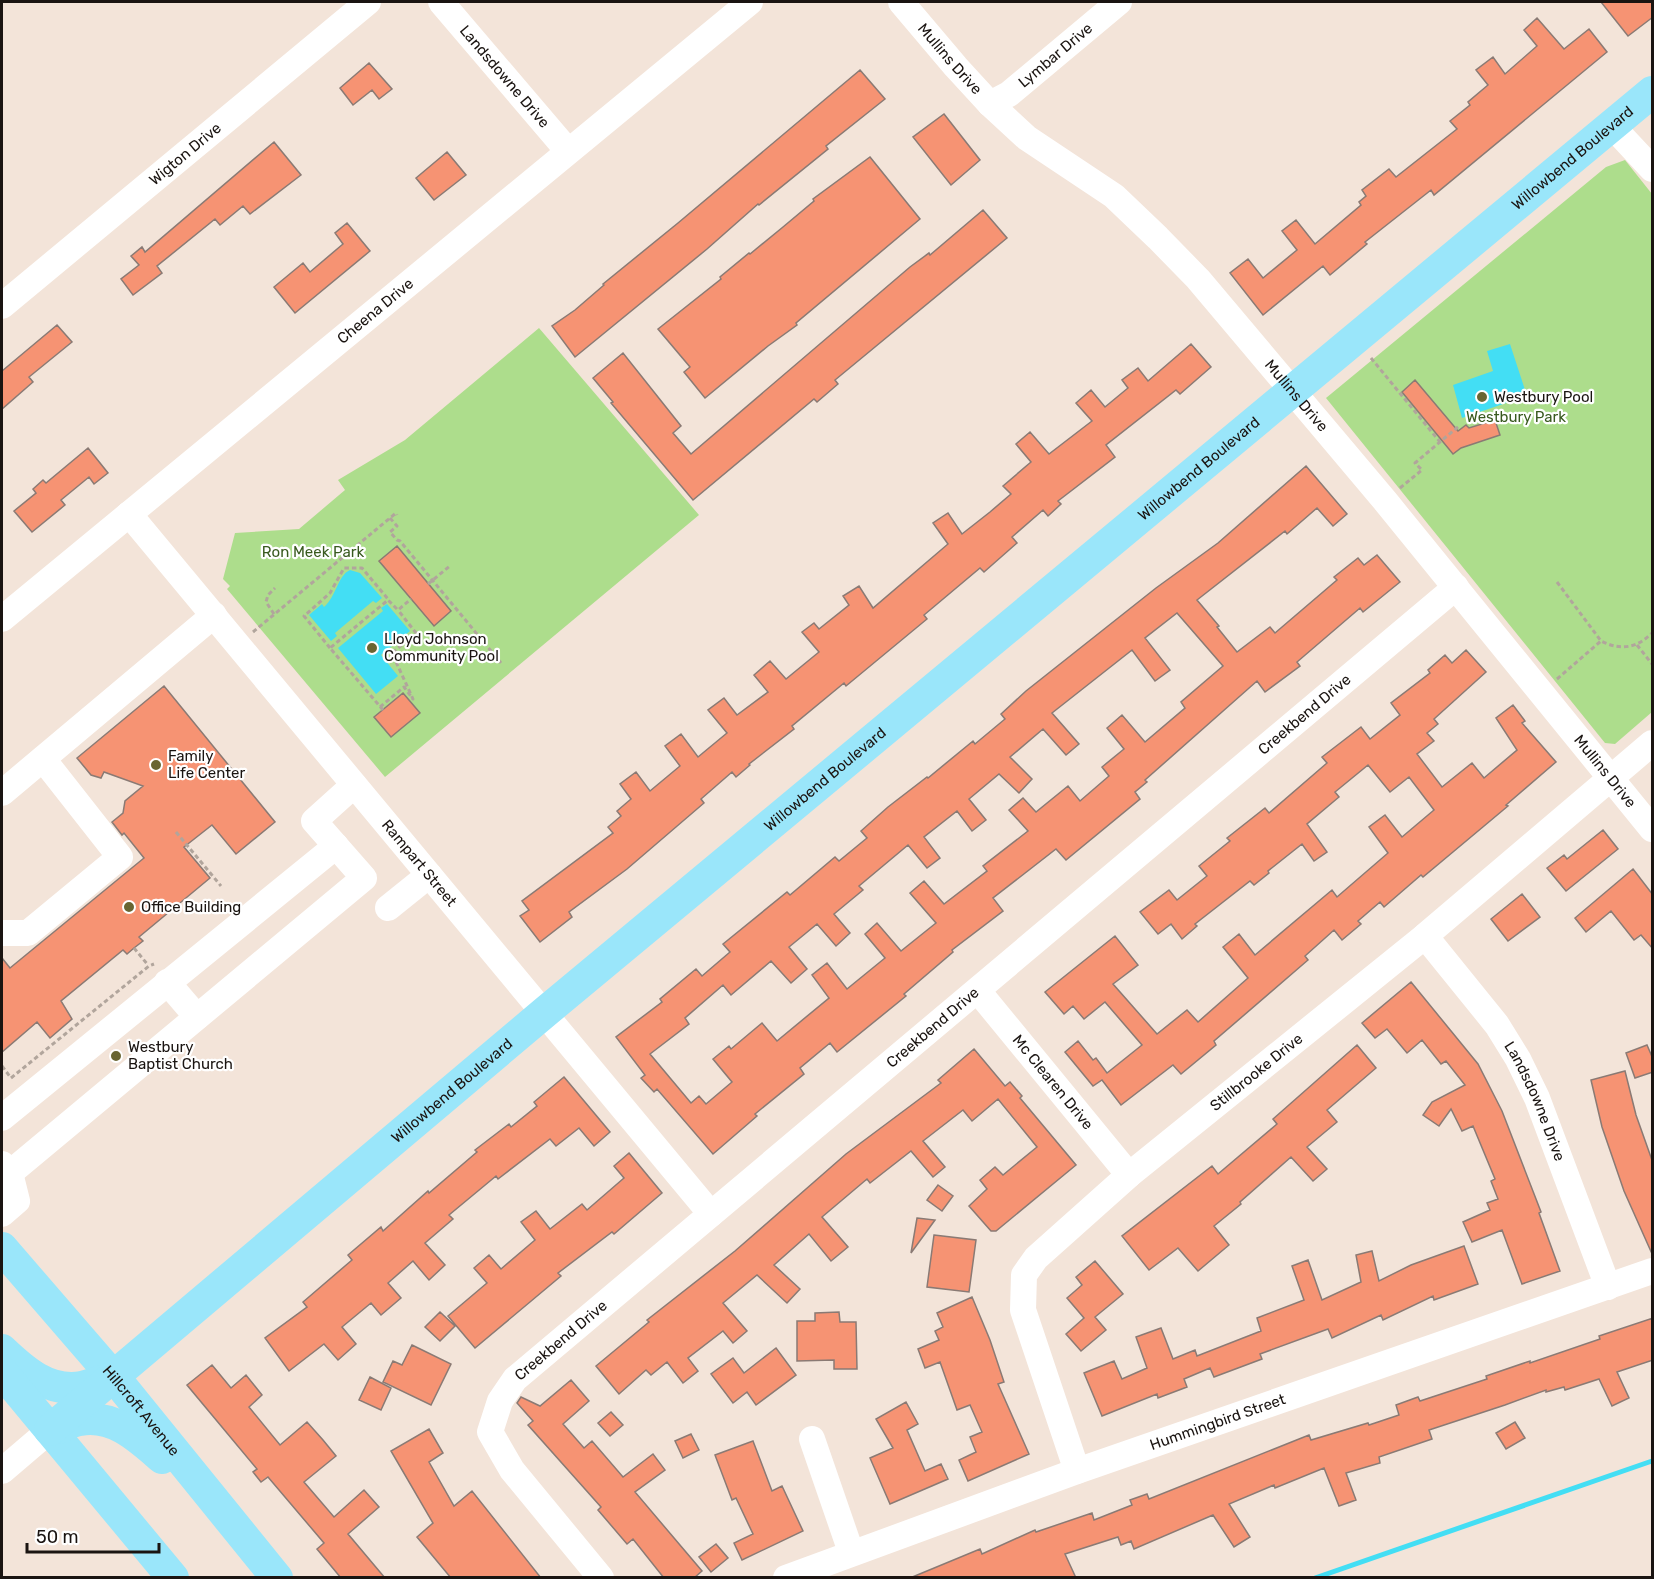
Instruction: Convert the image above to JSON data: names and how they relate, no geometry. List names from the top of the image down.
{
  "streets": {
    "main road": ["Willowbend Boulevard", "Hillcroft Avenue"],
    "street": [
      "Lymbar Drive",
      "Mullins Drive",
      "Landsdowne Drive",
      "Wigton Drive",
      "Cheena Drive",
      "Creekbend Drive",
      "Rampart Street",
      "Stillbrooke Drive",
      "Mc Clearen Drive",
      "Hummingbird Street"
    ]
  },
  "crossings": [
    ["Lymbar Drive", "Mullins Drive"],
    ["Mullins Drive", "Willowbend Boulevard"],
    ["Mullins Drive", "Creekbend Drive"],
    ["Mullins Drive", "Stillbrooke Drive"],
    ["Landsdowne Drive", "Cheena Drive"],
    ["Landsdowne Drive", "Stillbrooke Drive"],
    ["Landsdowne Drive", "Hummingbird Street"],
    ["Willowbend Boulevard", "Rampart Street"],
    ["Willowbend Boulevard", "Hillcroft Avenue"],
    ["Cheena Drive", "Rampart Street"],
    ["Creekbend Drive", "Rampart Street"],
    ["Creekbend Drive", "Mc Clearen Drive"],
    ["Stillbrooke Drive", "Mc Clearen Drive"],
    ["Stillbrooke Drive", "Hummingbird Street"]
  ],
  "parks": ["Westbury Park", "Ron Meek Park"],
  "places": [
    "Westbury Pool",
    "Lloyd Johnson Community Pool",
    "Family Life Center",
    "Office Building",
    "Westbury Baptist Church"
  ],
  "scale_bar": "50 m"
}
